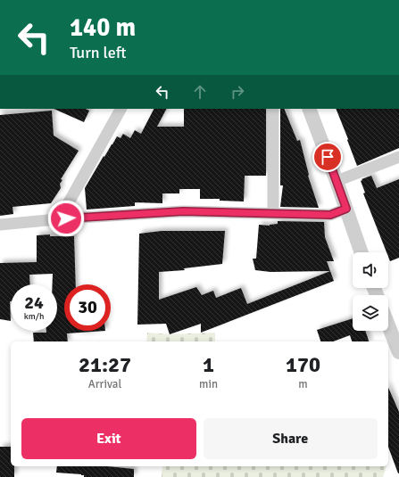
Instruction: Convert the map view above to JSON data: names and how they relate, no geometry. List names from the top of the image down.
{
  "page": {
    "turn": ["140 m", "Turn left"],
    "speed": "24 km/h",
    "limit": "30",
    "eta": [
      "21:27",
      "Arrival",
      "1",
      "min",
      "170",
      "m"
    ],
    "buttons": ["Exit", "Share"]
  }
}
